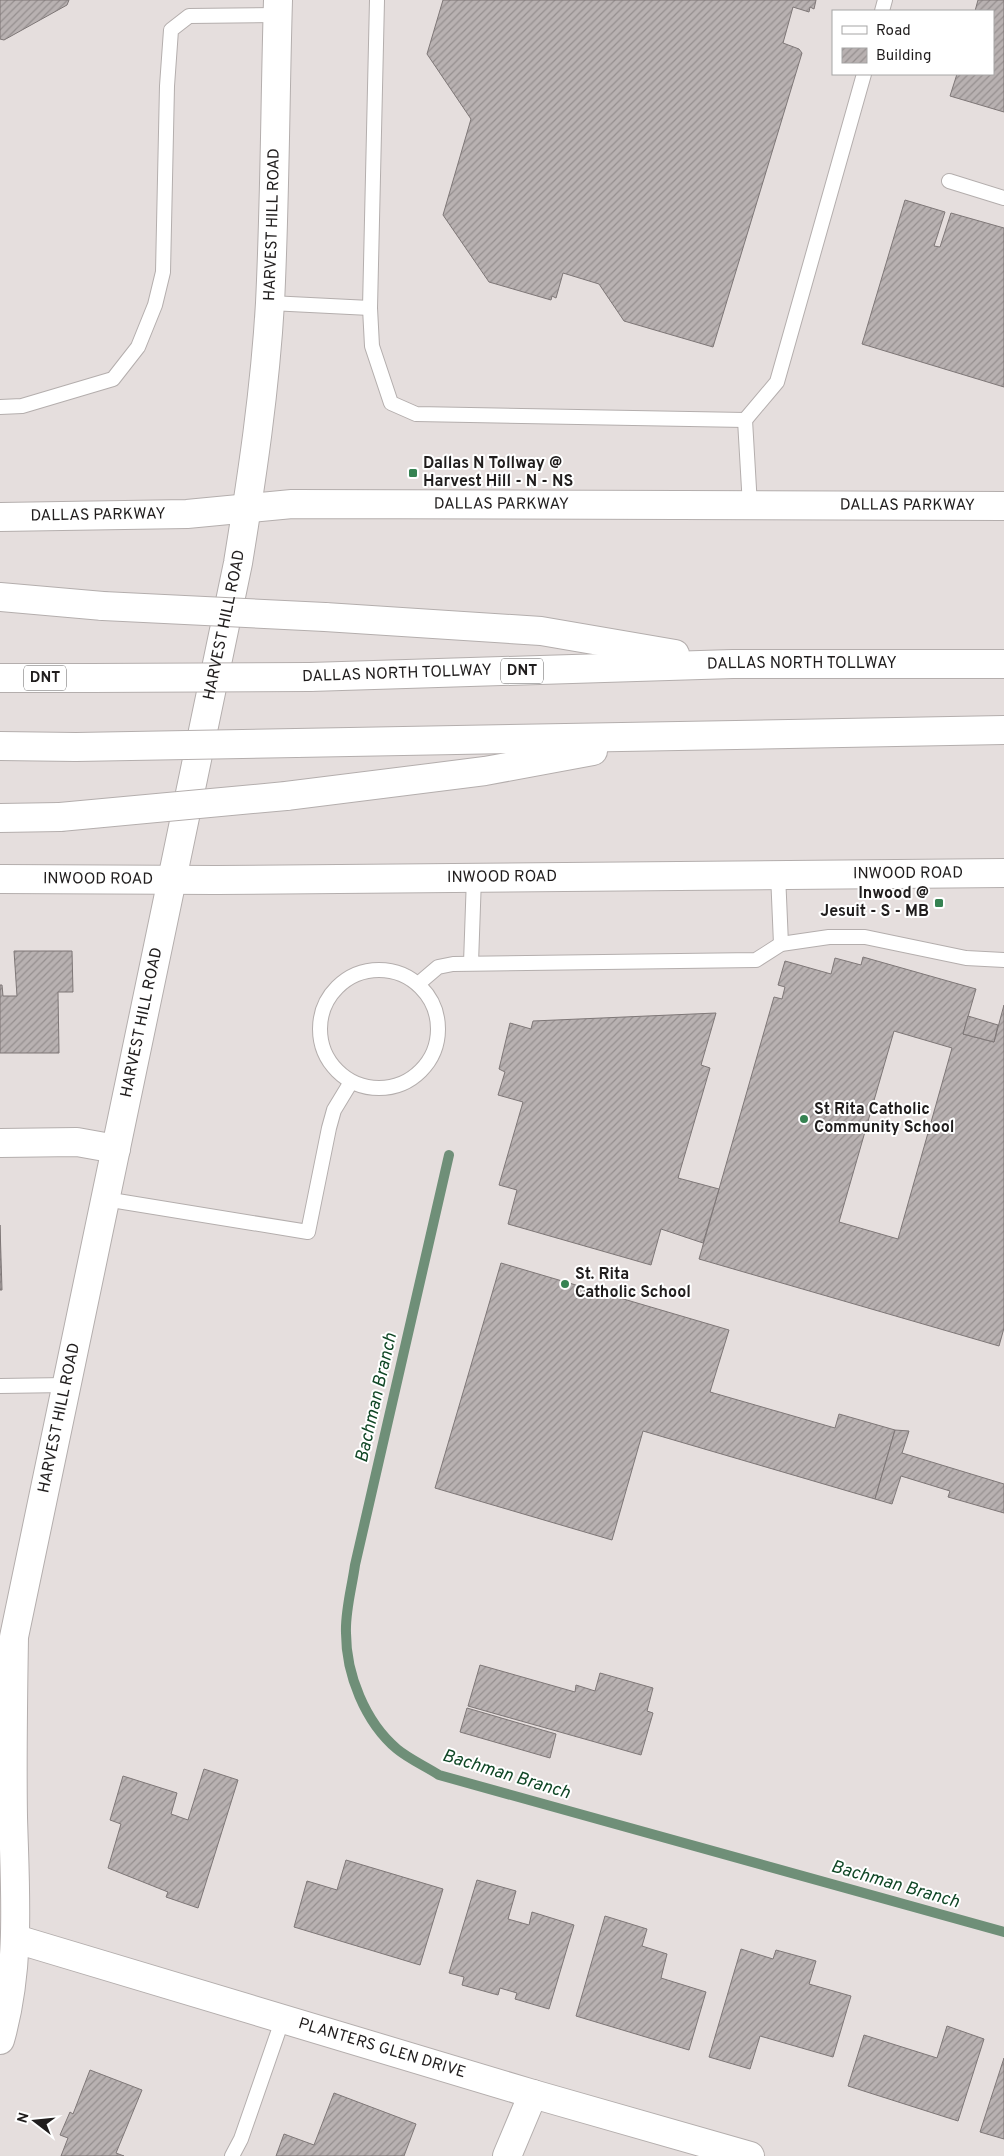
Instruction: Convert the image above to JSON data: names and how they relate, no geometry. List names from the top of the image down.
{
  "streets": {
    "main road": [
      "HARVEST HILL ROAD",
      "DALLAS PARKWAY",
      "DALLAS NORTH TOLLWAY",
      "DNT",
      "INWOOD ROAD",
      "PLANTERS GLEN DRIVE"
    ]
  },
  "crossings": [
    ["HARVEST HILL ROAD", "DALLAS PARKWAY"],
    ["HARVEST HILL ROAD", "INWOOD ROAD"],
    ["HARVEST HILL ROAD", "PLANTERS GLEN DRIVE"]
  ],
  "water": ["Bachman Branch"],
  "places": {
    "transit": ["Dallas N Tollway @ Harvest Hill - N - NS", "Inwood @ Jesuit - S - MB"],
    "other": ["St Rita Catholic Community School", "St. Rita Catholic School"]
  },
  "legend": ["Road", "Building"],
  "north": "left"
}
